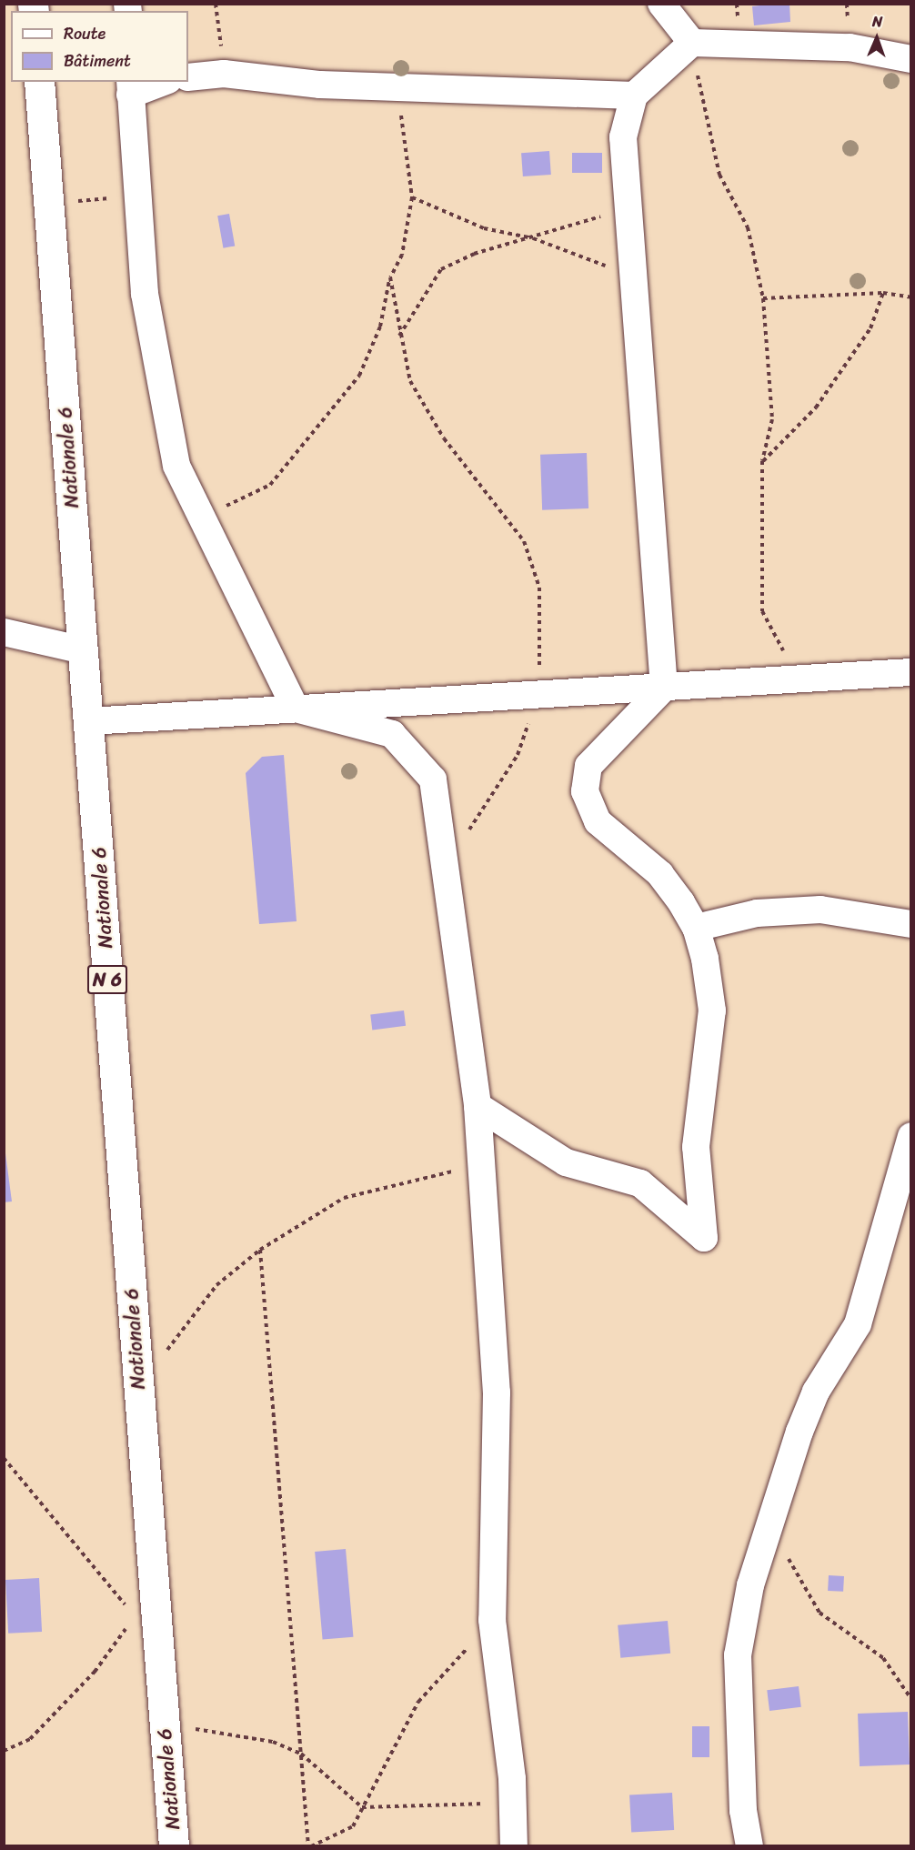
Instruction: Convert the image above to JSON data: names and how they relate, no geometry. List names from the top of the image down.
{
  "streets": {
    "main road": ["Nationale 6", "N 6"]
  },
  "legend": ["Route", "Bâtiment"],
  "north": "top"
}
